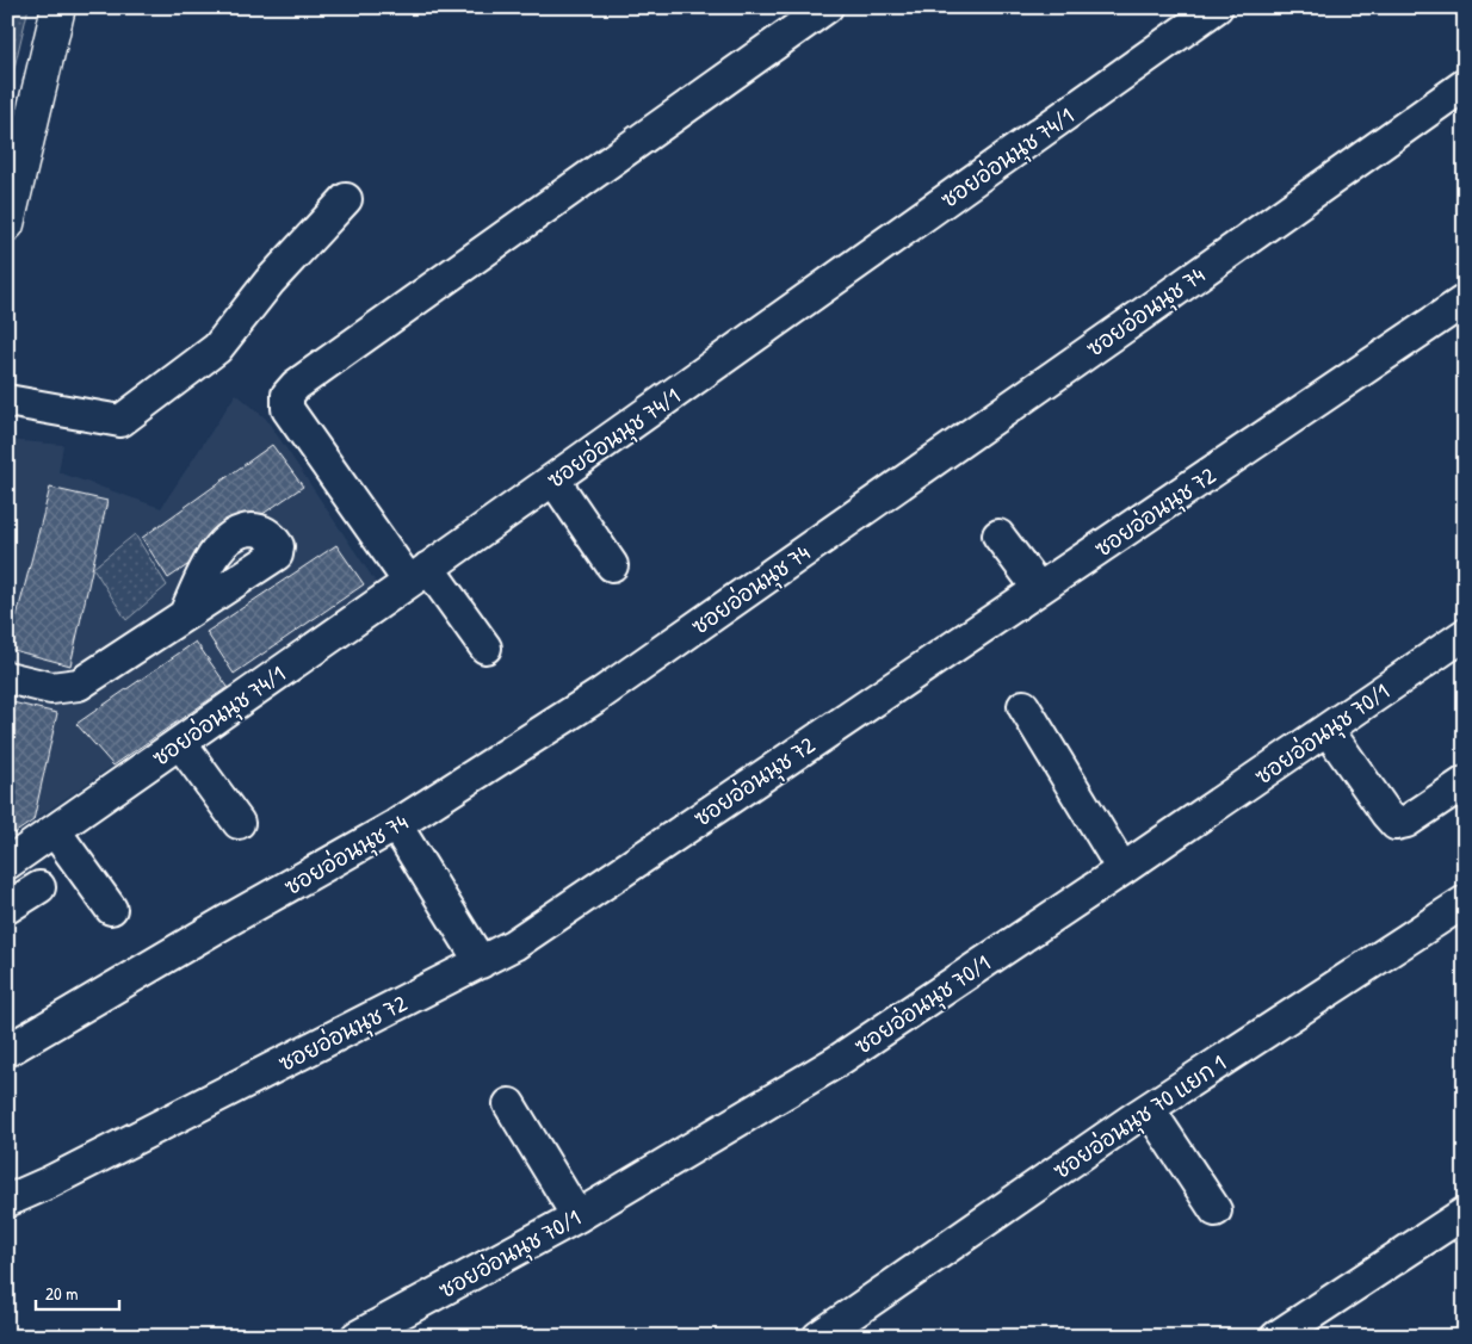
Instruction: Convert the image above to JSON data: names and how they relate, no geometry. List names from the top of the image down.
{
  "streets": {
    "street": [
      "ซอยอ่อนนุช 74/1",
      "ซอยอ่อนนุช 74",
      "ซอยอ่อนนุช 72",
      "ซอยอ่อนนุช 70/1",
      "ซอยอ่อนนุช 70 แยก 1"
    ]
  },
  "scale_bar": "20 m"
}
